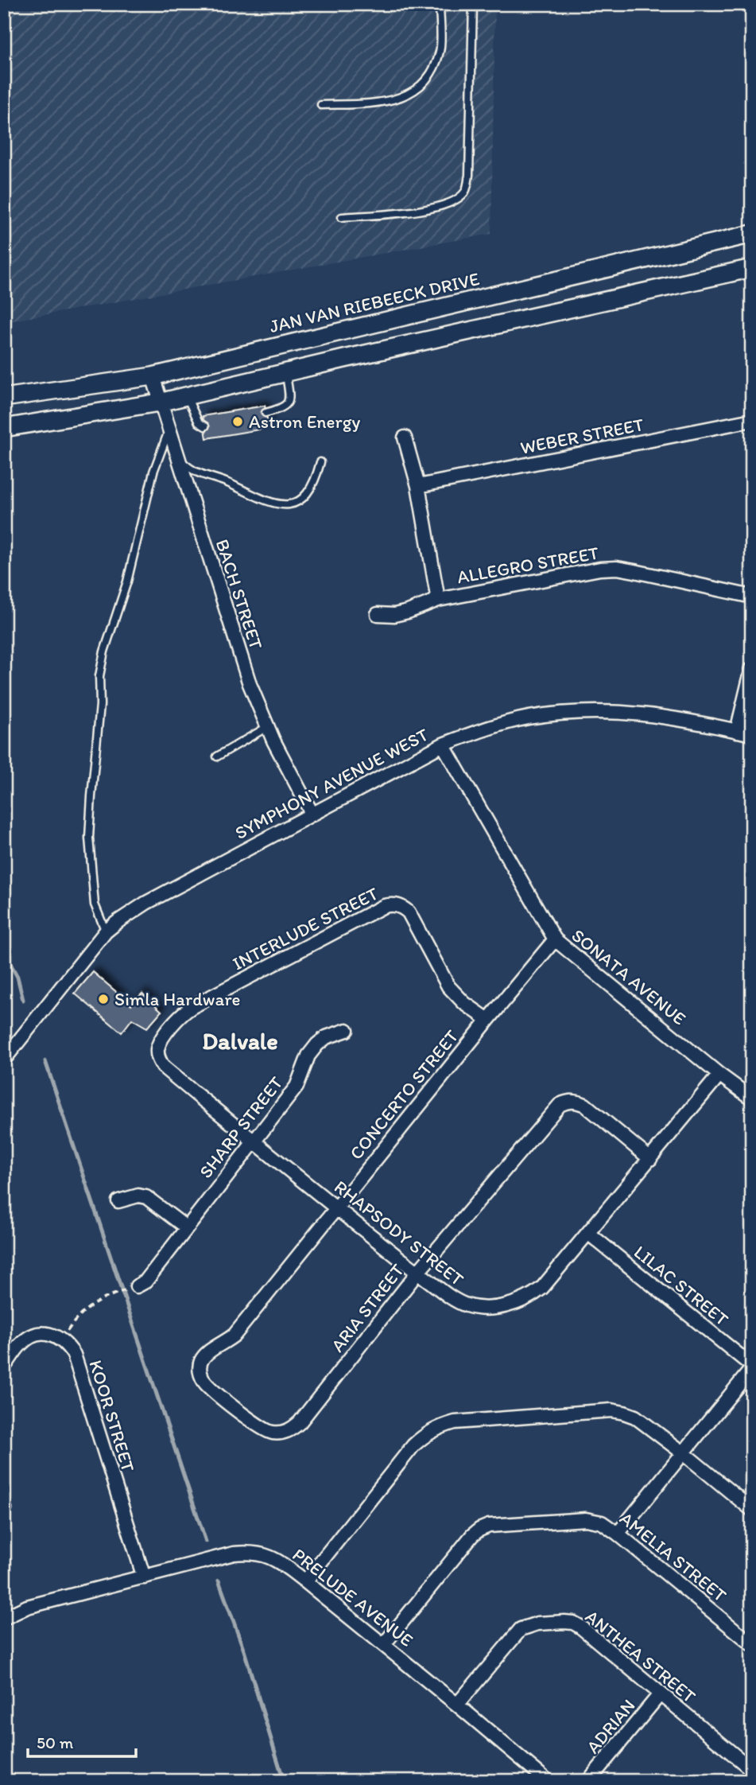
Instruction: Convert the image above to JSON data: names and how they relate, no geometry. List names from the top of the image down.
{
  "streets": {
    "main road": ["JAN VAN RIEBEECK DRIVE"],
    "street": [
      "WEBER STREET",
      "ALLEGRO STREET",
      "BACH STREET",
      "SYMPHONY AVENUE WEST",
      "INTERLUDE STREET",
      "SONATA AVENUE",
      "CONCERTO STREET",
      "SHARP STREET",
      "RHAPSODY STREET",
      "LILAC STREET",
      "ARIA STREET",
      "KOOR STREET",
      "AMELIA STREET",
      "PRELUDE AVENUE",
      "ANTHEA STREET",
      "ADRIAN"
    ]
  },
  "crossings": [
    ["JAN VAN RIEBEECK DRIVE", "BACH STREET"],
    ["BACH STREET", "SYMPHONY AVENUE WEST"],
    ["SYMPHONY AVENUE WEST", "SONATA AVENUE"],
    ["INTERLUDE STREET", "CONCERTO STREET"],
    ["INTERLUDE STREET", "RHAPSODY STREET"],
    ["SONATA AVENUE", "CONCERTO STREET"],
    ["SONATA AVENUE", "RHAPSODY STREET"],
    ["CONCERTO STREET", "RHAPSODY STREET"],
    ["CONCERTO STREET", "ARIA STREET"],
    ["SHARP STREET", "RHAPSODY STREET"],
    ["RHAPSODY STREET", "LILAC STREET"],
    ["RHAPSODY STREET", "ARIA STREET"],
    ["KOOR STREET", "PRELUDE AVENUE"],
    ["AMELIA STREET", "PRELUDE AVENUE"],
    ["PRELUDE AVENUE", "ANTHEA STREET"],
    ["ANTHEA STREET", "ADRIAN"]
  ],
  "districts": ["Dalvale"],
  "places": ["Astron Energy", "Simla Hardware"],
  "scale_bar": "50 m"
}
